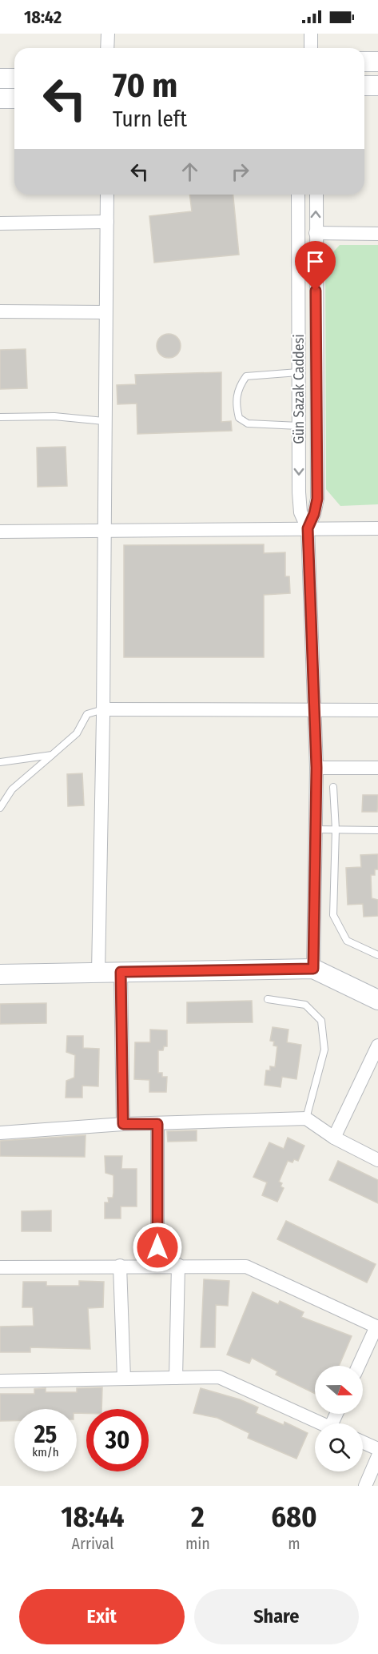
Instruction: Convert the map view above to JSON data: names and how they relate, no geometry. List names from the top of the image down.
{
  "streets": {
    "street": ["Gün Sazak Caddesi"]
  },
  "north": "right",
  "page": {
    "status": "18:42",
    "turn": ["70 m", "Turn left"],
    "speed": "25 km/h",
    "limit": "30",
    "eta": [
      "18:44",
      "Arrival",
      "2",
      "min",
      "680",
      "m"
    ],
    "buttons": ["Exit", "Share"]
  }
}
